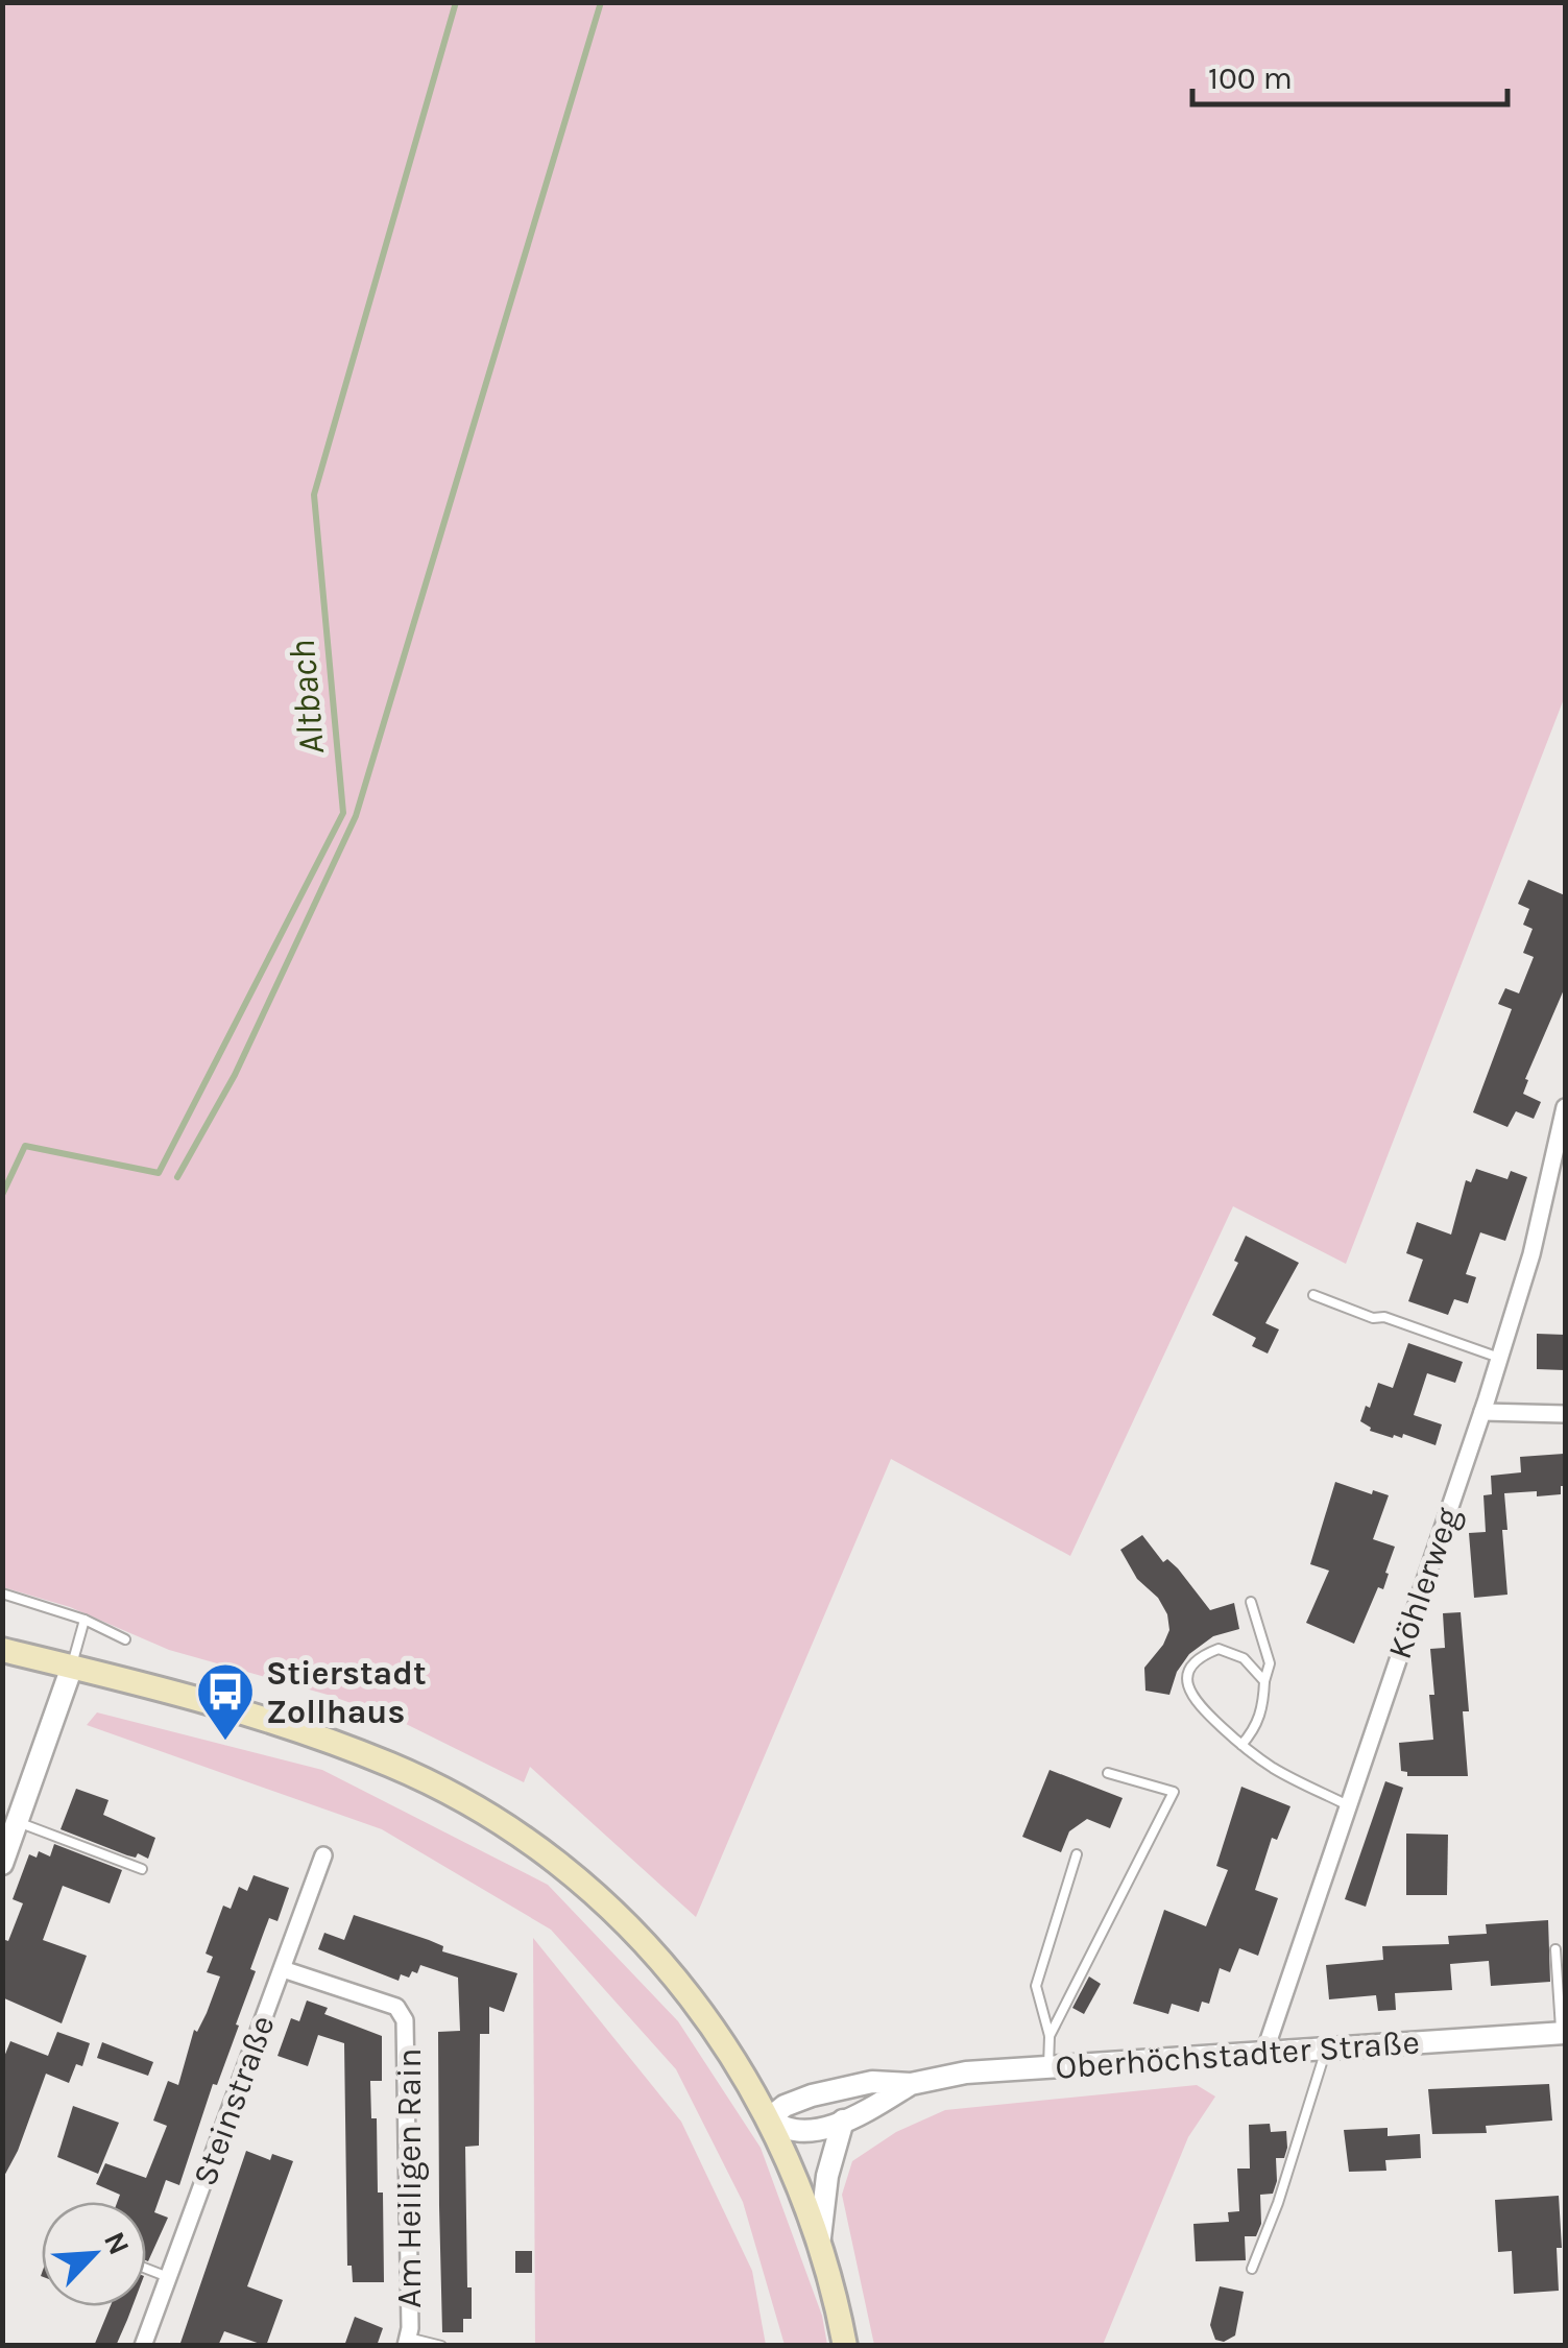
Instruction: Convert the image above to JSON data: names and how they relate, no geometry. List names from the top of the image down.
{
  "streets": {
    "street": [
      "Köhlerweg",
      "Oberhöchstadter Straße",
      "Steinstraße",
      "Am Heiligen Rain"
    ]
  },
  "crossings": [
    ["Köhlerweg", "Oberhöchstadter Straße"],
    ["Steinstraße", "Am Heiligen Rain"]
  ],
  "water": ["Altbach"],
  "places": {
    "bus stop": ["Stierstadt Zollhaus"]
  },
  "scale_bar": "100 m",
  "north": "top right"
}
